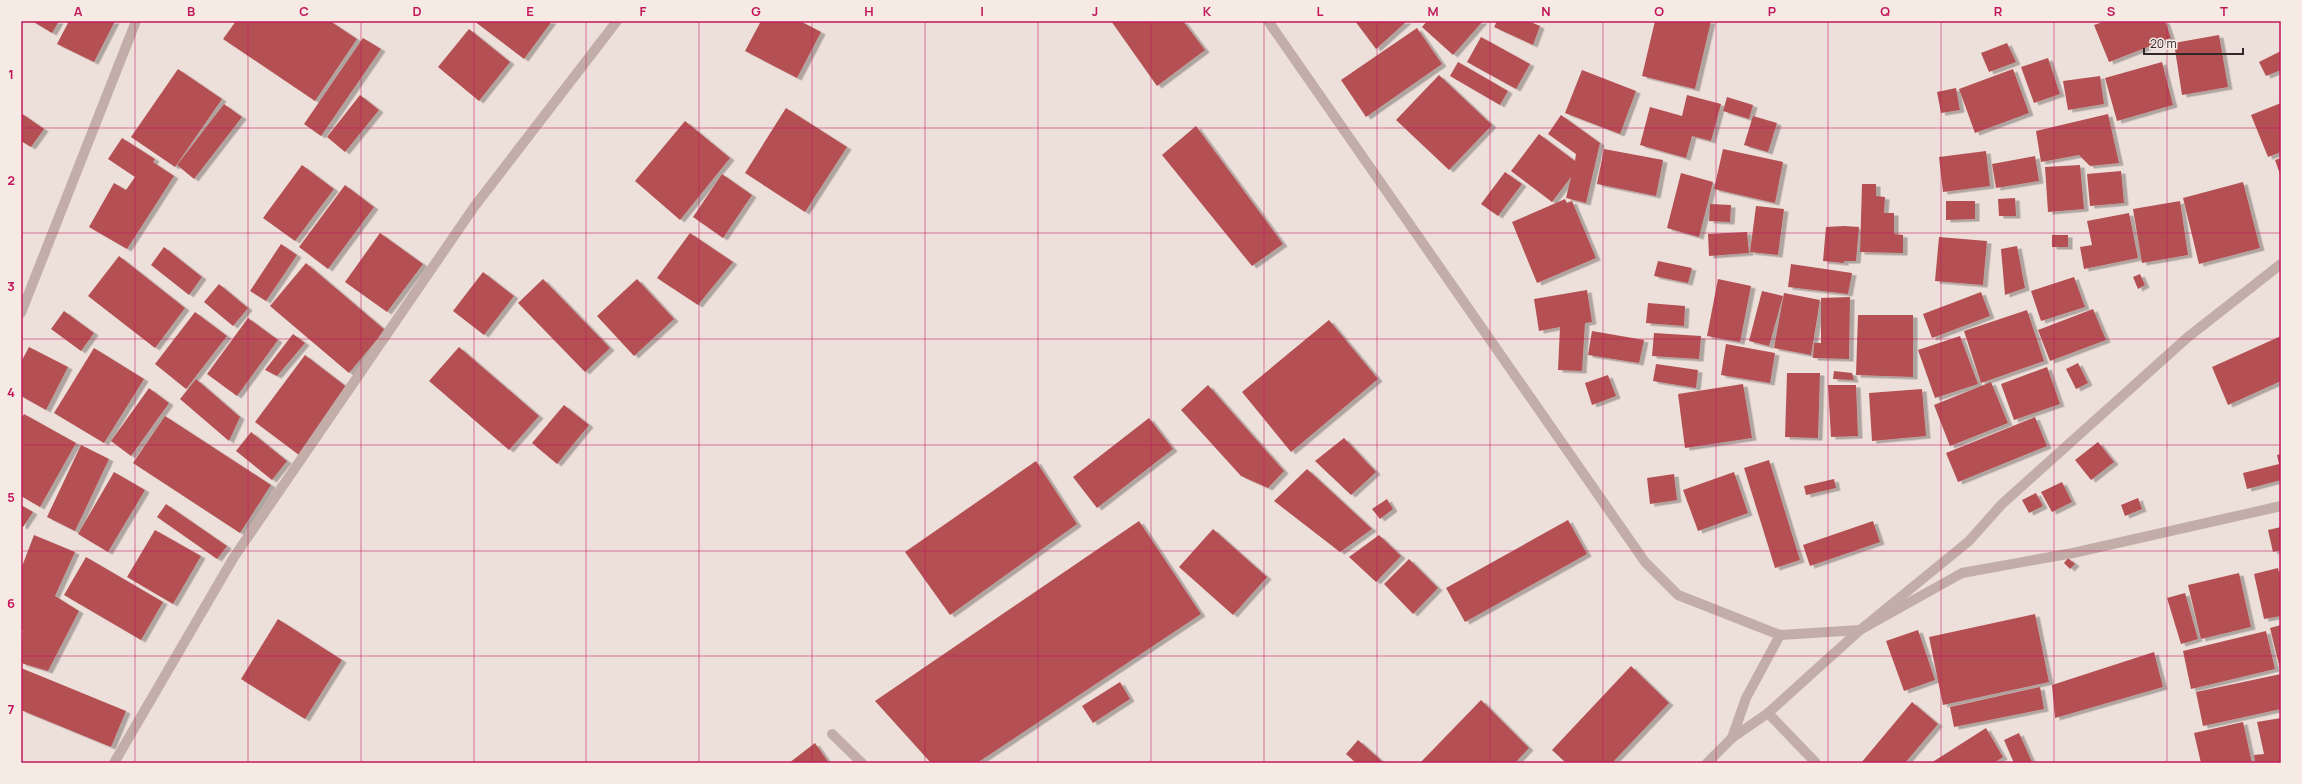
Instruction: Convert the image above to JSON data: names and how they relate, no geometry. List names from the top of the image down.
{
  "scale_bar": "20 m",
  "grid": {
    "columns": [
      "A",
      "B",
      "C",
      "D",
      "E",
      "F",
      "G",
      "H",
      "I",
      "J",
      "K",
      "L",
      "M",
      "N",
      "O",
      "P",
      "Q",
      "R",
      "S",
      "T"
    ],
    "rows": [
      "1",
      "2",
      "3",
      "4",
      "5",
      "6",
      "7"
    ]
  }
}
